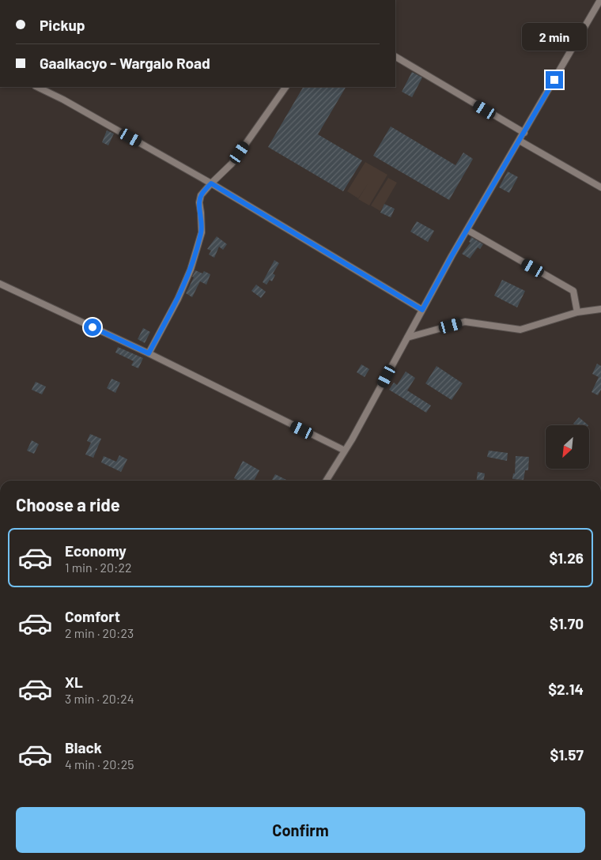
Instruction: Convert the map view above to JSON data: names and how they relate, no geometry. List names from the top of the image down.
{
  "north": "bottom left",
  "page": {
    "banner": ["Pickup", "Gaalkacyo - Wargalo Road"],
    "bubble": "2 min",
    "heading": "Choose a ride",
    "list": [
      {
        "name": "Economy",
        "note": "1 min · 20:22",
        "value": "$1.26"
      },
      {
        "name": "Comfort",
        "note": "2 min · 20:23",
        "value": "$1.70"
      },
      {
        "name": "XL",
        "note": "3 min · 20:24",
        "value": "$2.14"
      },
      {
        "name": "Black",
        "note": "4 min · 20:25",
        "value": "$1.57"
      }
    ],
    "buttons": "Confirm"
  }
}
